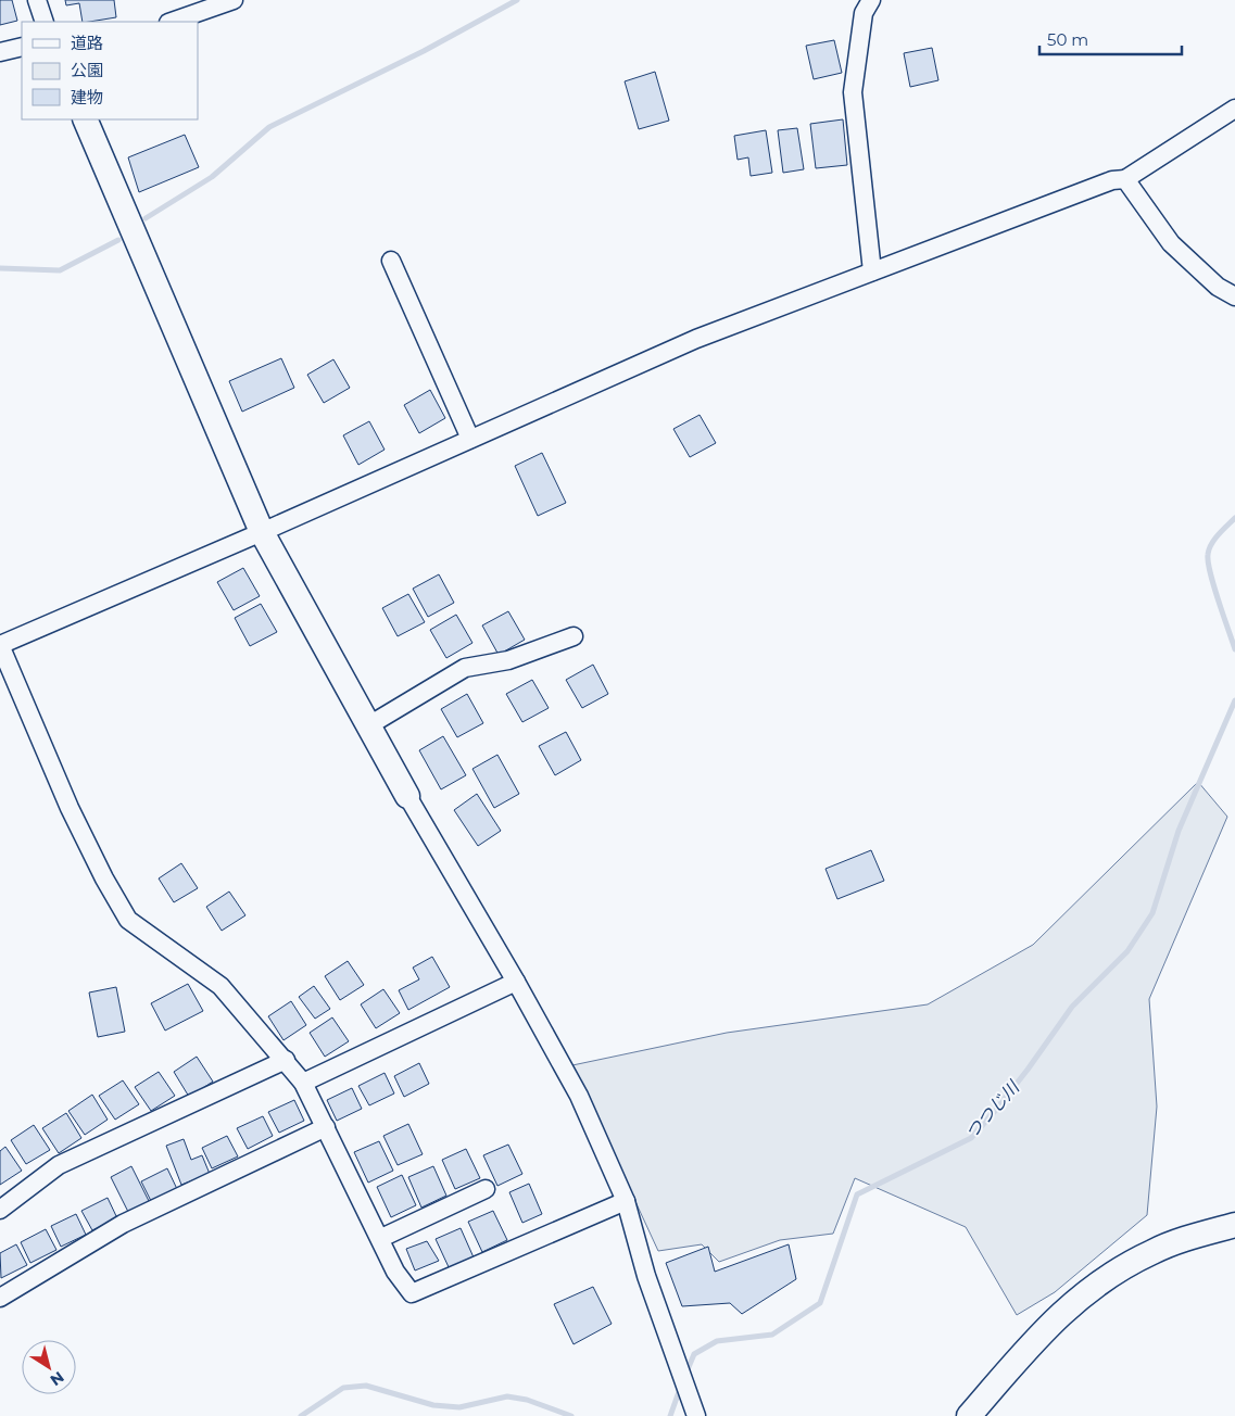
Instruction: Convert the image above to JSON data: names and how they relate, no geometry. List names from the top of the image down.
{
  "water": ["つつじ川"],
  "legend": ["道路", "公園", "建物"],
  "scale_bar": "50 m",
  "north": "bottom right"
}
